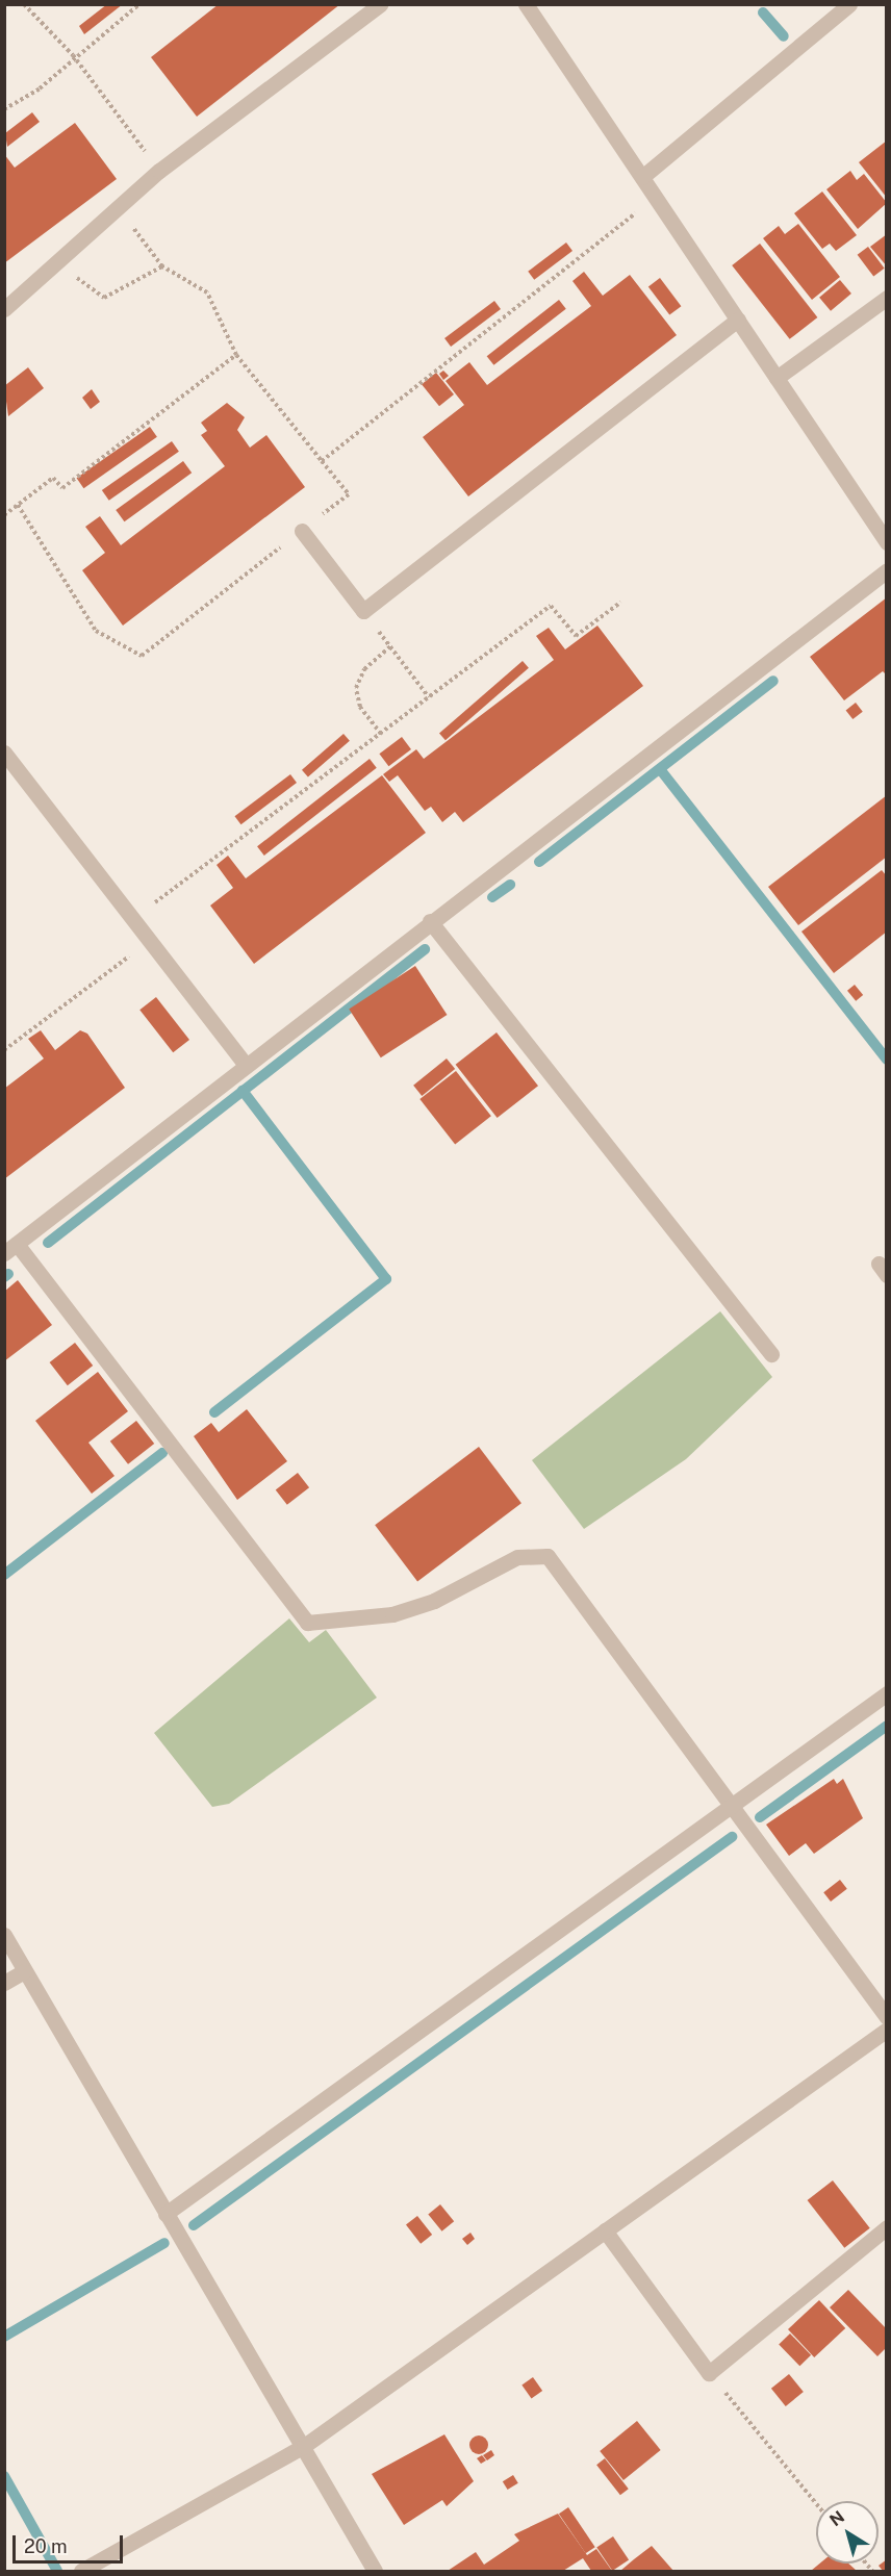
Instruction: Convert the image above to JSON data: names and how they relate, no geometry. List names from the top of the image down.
{
  "scale_bar": "20 m",
  "north": "top left"
}
